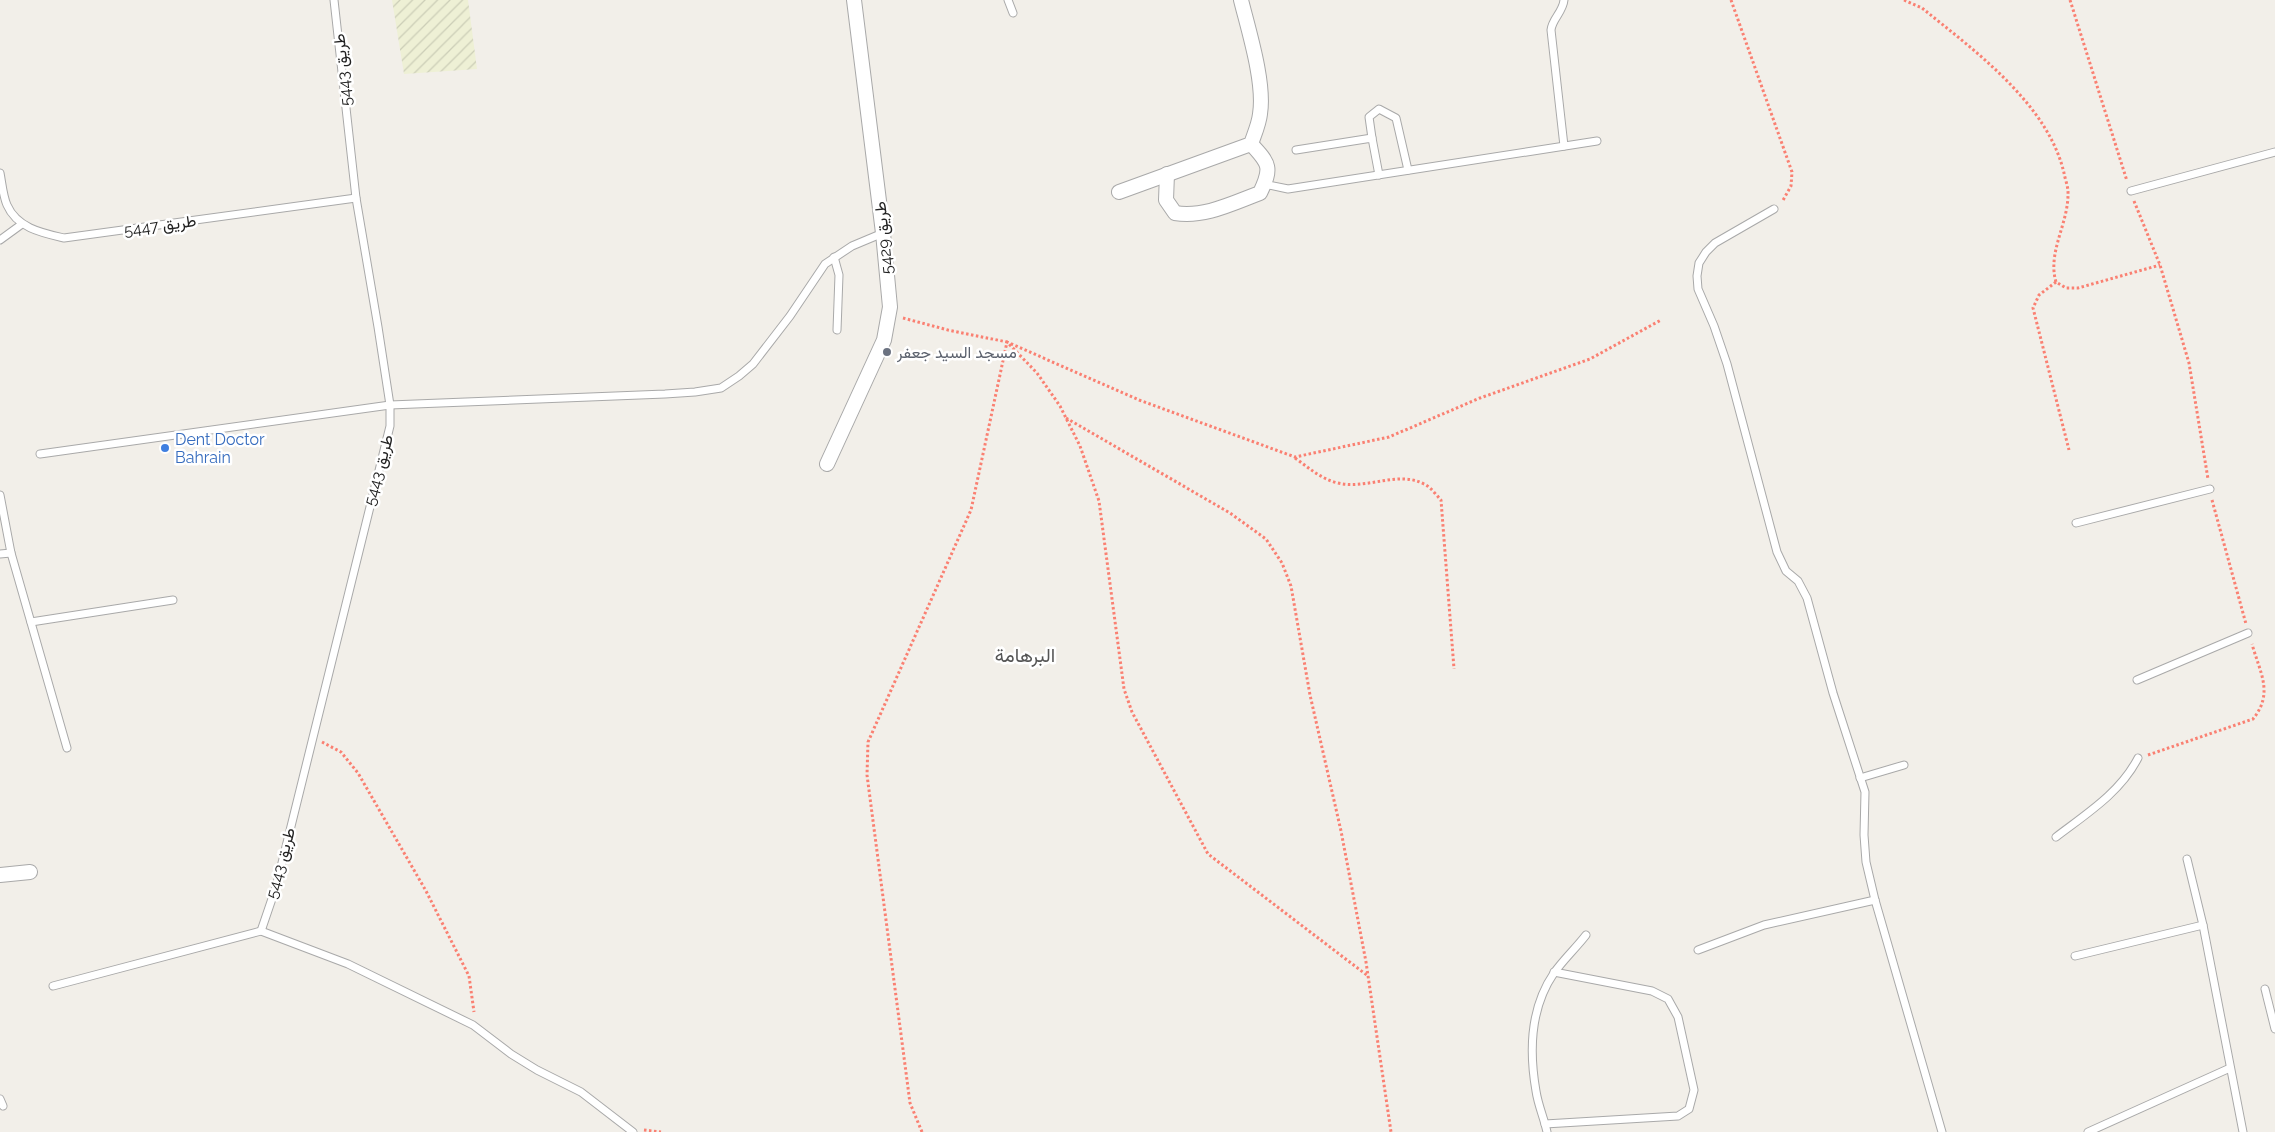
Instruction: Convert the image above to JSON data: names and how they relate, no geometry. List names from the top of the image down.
{
  "streets": {
    "street": ["طريق 5429"],
    "lane": ["طريق 5443", "طريق 5447"]
  },
  "crossings": [
    ["طريق 5443", "طريق 5447"]
  ],
  "districts": ["البرهامة"],
  "places": ["مسجد السيد جعفر", "Dent Doctor Bahrain"]
}
